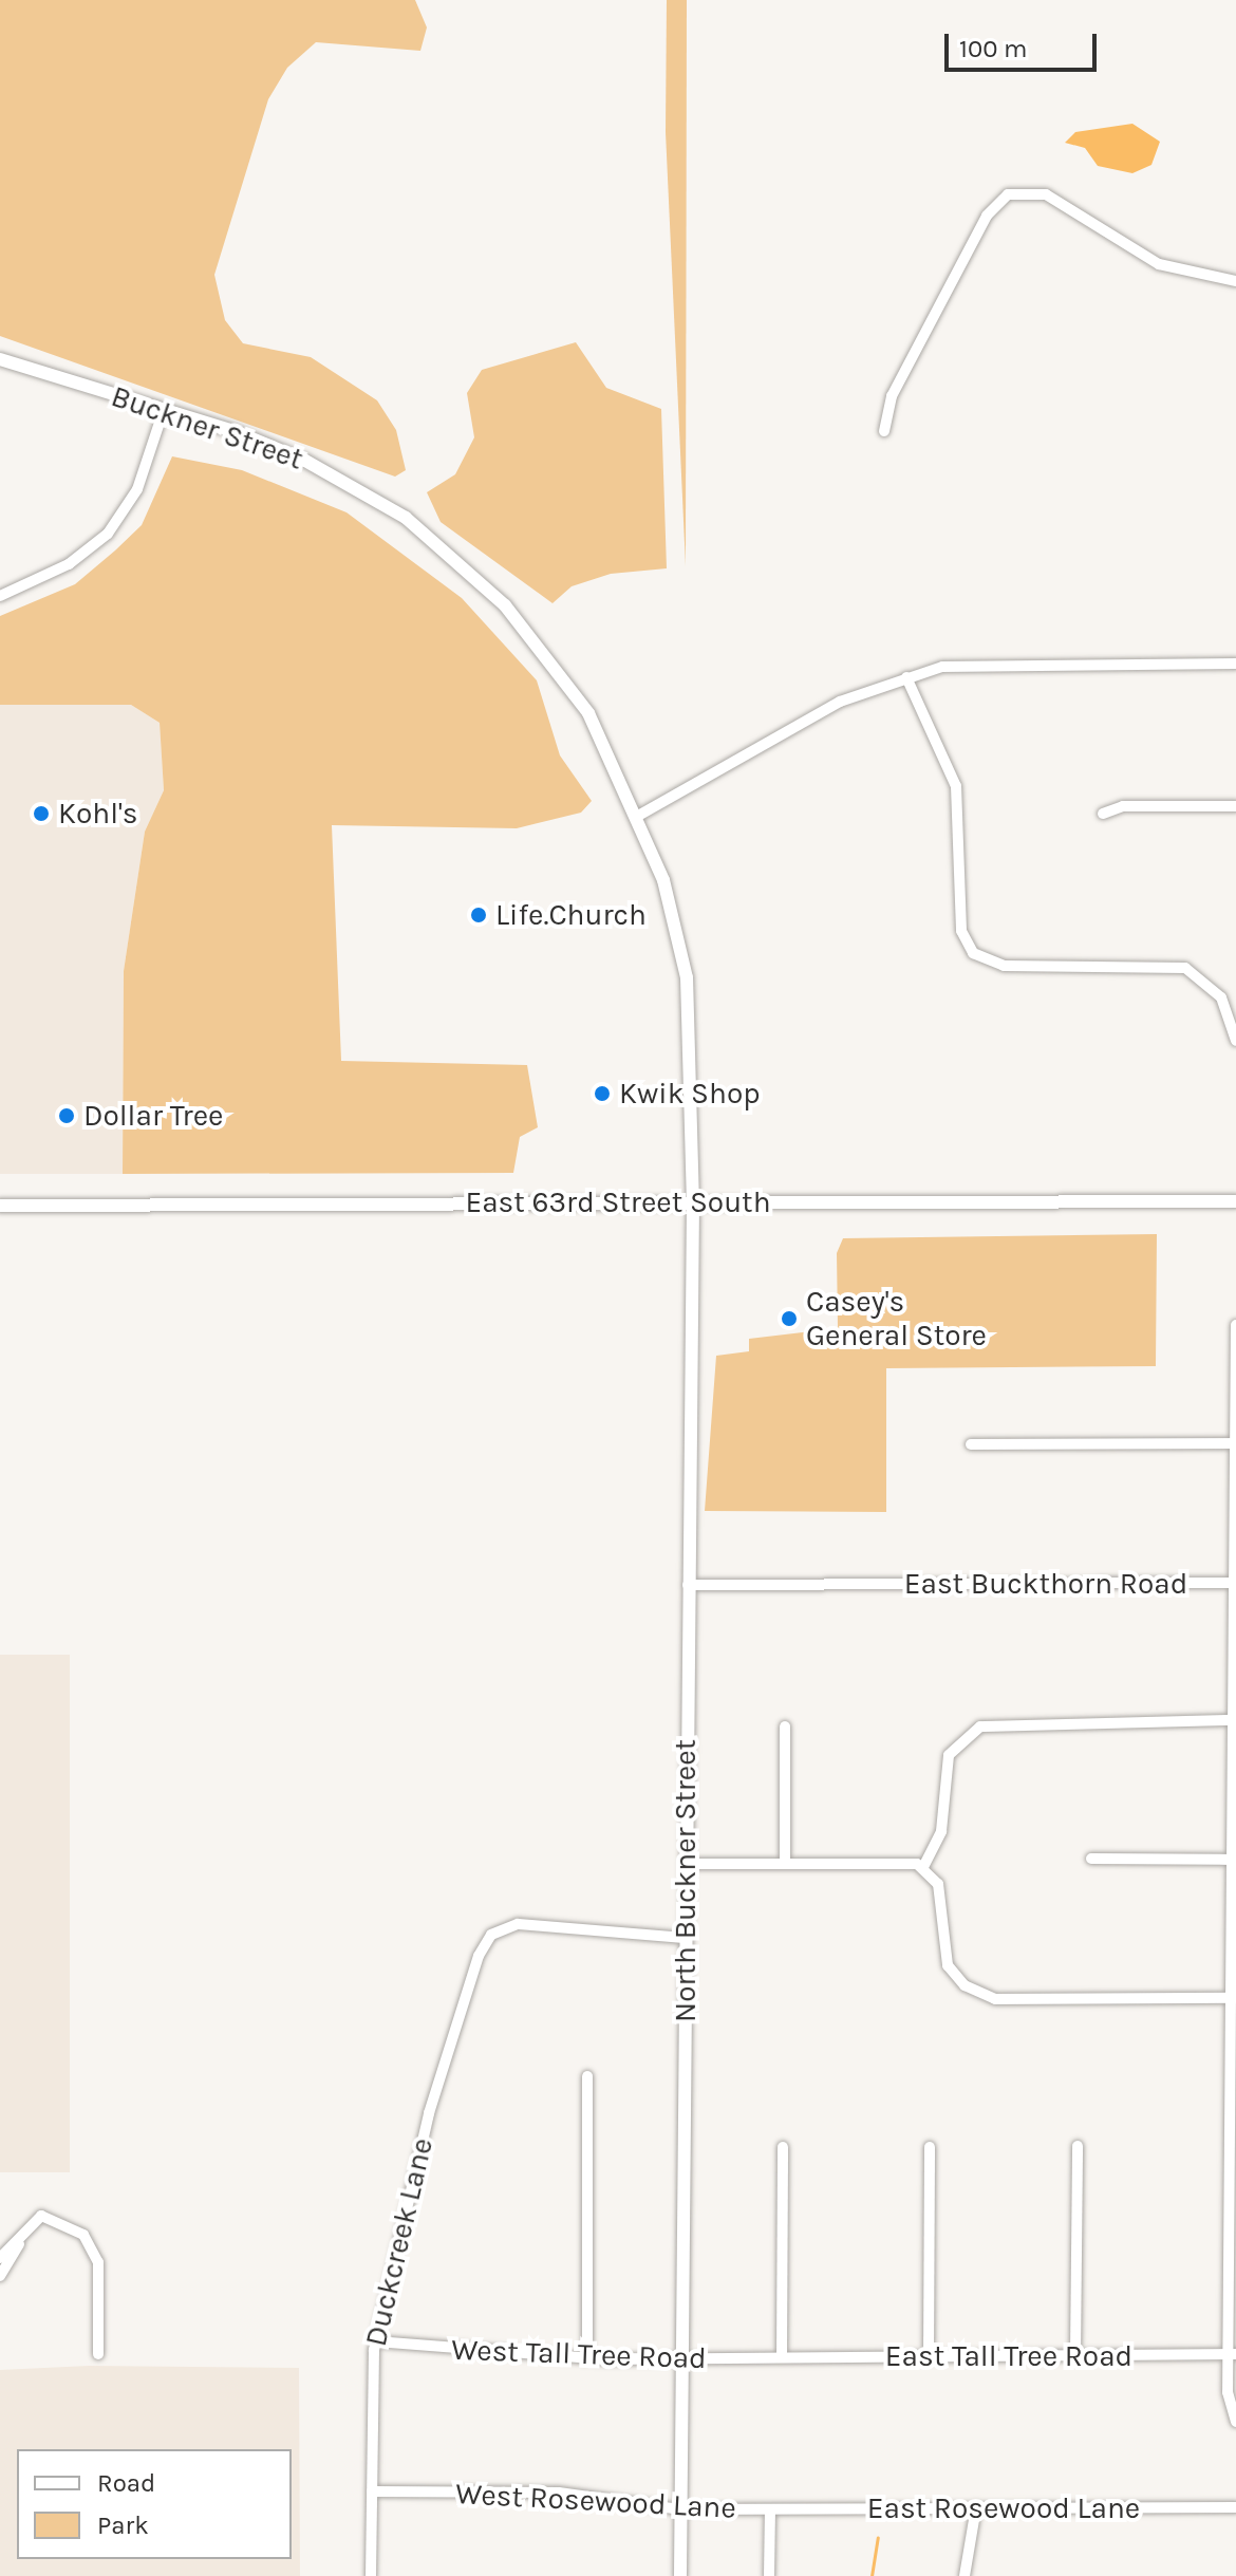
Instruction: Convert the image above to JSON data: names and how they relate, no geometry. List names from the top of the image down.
{
  "streets": {
    "main road": ["Buckner Street", "East 63rd Street South", "North Buckner Street"],
    "street": [
      "East Buckthorn Road",
      "Duckcreek Lane",
      "West Tall Tree Road",
      "East Tall Tree Road",
      "West Rosewood Lane",
      "East Rosewood Lane"
    ]
  },
  "crossings": [
    ["Buckner Street", "North Buckner Street"],
    ["East 63rd Street South", "North Buckner Street"],
    ["East Buckthorn Road", "North Buckner Street"],
    ["North Buckner Street", "Duckcreek Lane"],
    ["North Buckner Street", "West Tall Tree Road"],
    ["North Buckner Street", "West Rosewood Lane"],
    ["Duckcreek Lane", "West Tall Tree Road"],
    ["Duckcreek Lane", "West Rosewood Lane"],
    ["West Tall Tree Road", "East Tall Tree Road"],
    ["West Rosewood Lane", "East Rosewood Lane"]
  ],
  "places": [
    "Kohl's",
    "Life.Church",
    "Kwik Shop",
    "Dollar Tree",
    "Casey's General Store"
  ],
  "legend": ["Road", "Park"],
  "scale_bar": "100 m"
}
